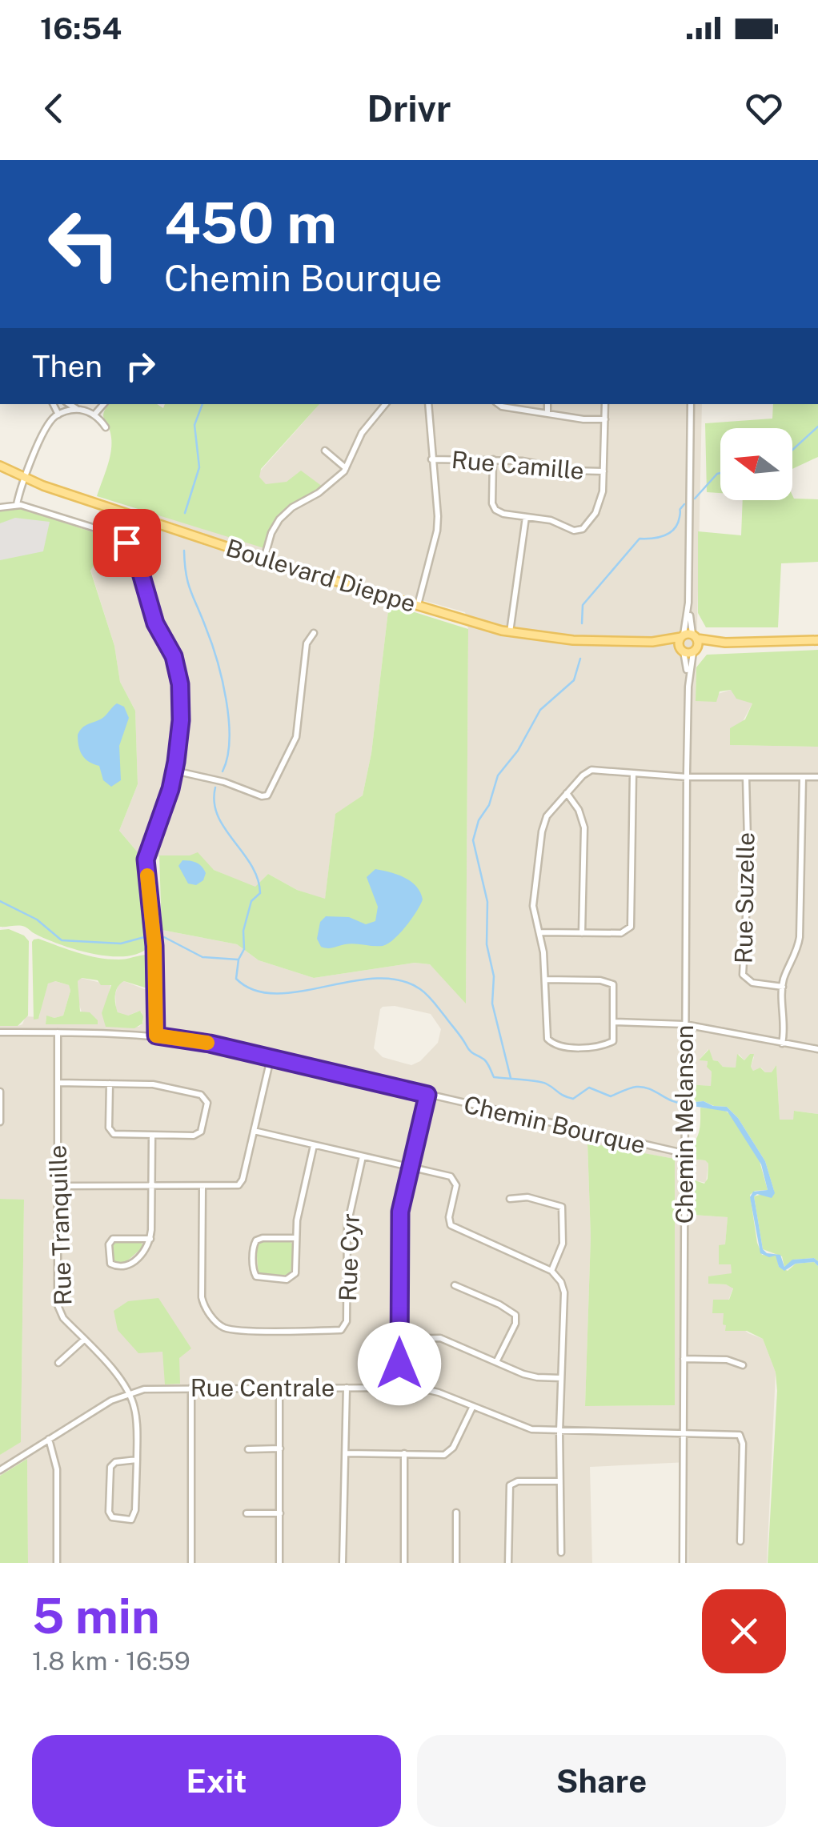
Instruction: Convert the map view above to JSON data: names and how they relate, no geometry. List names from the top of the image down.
{
  "streets": {
    "main road": ["Boulevard Dieppe"],
    "street": [
      "Rue Camille",
      "Rue Suzelle",
      "Chemin Bourque",
      "Chemin Melanson",
      "Rue Tranquille",
      "Rue Cyr",
      "Rue Centrale"
    ]
  },
  "crossings": [
    ["Chemin Bourque", "Chemin Melanson"],
    ["Chemin Bourque", "Rue Tranquille"],
    ["Chemin Melanson", "Rue Centrale"],
    ["Rue Tranquille", "Rue Centrale"]
  ],
  "north": "left",
  "page": {
    "status": "16:54",
    "header": "Drivr",
    "turn": ["450 m", "Chemin Bourque"],
    "then": "Then",
    "heading": ["5 min", "1.8 km · 16:59"],
    "buttons": ["Exit", "Share"]
  }
}
